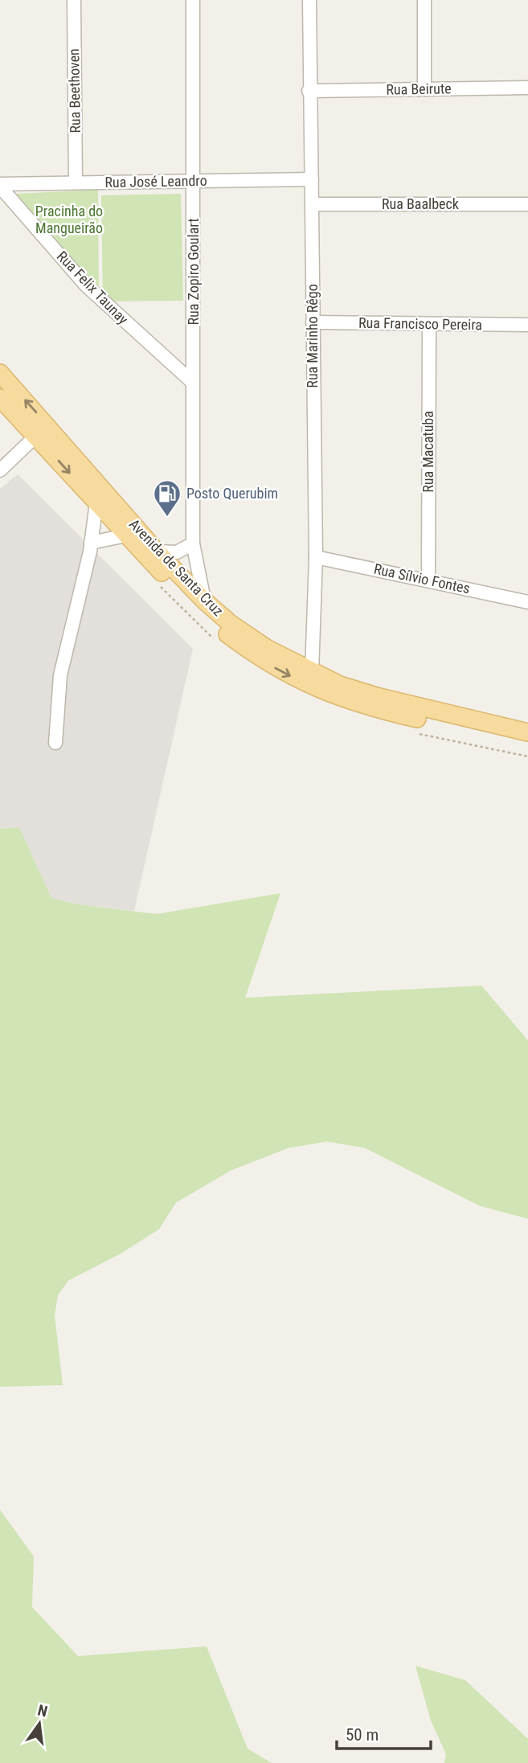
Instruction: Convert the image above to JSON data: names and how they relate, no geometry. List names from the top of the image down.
{
  "streets": {
    "main road": ["Avenida de Santa Cruz"],
    "street": [
      "Rua Beirute",
      "Rua Beethoven",
      "Rua José Leandro",
      "Rua Baalbeck",
      "Rua Zopiro Goulart",
      "Rua Felix Taunay",
      "Rua Francisco Pereira",
      "Rua Marinho Rêgo",
      "Rua Macatuba",
      "Rua Sílvio Fontes"
    ]
  },
  "crossings": [
    ["Rua Beirute", "Rua Marinho Rêgo"],
    ["Rua Beethoven", "Rua José Leandro"],
    ["Rua José Leandro", "Rua Zopiro Goulart"],
    ["Rua José Leandro", "Rua Felix Taunay"],
    ["Rua José Leandro", "Rua Marinho Rêgo"],
    ["Rua Baalbeck", "Rua Marinho Rêgo"],
    ["Rua Zopiro Goulart", "Rua Felix Taunay"],
    ["Rua Zopiro Goulart", "Avenida de Santa Cruz"],
    ["Rua Francisco Pereira", "Rua Marinho Rêgo"],
    ["Rua Francisco Pereira", "Rua Macatuba"],
    ["Rua Marinho Rêgo", "Avenida de Santa Cruz"],
    ["Rua Marinho Rêgo", "Rua Sílvio Fontes"],
    ["Rua Macatuba", "Rua Sílvio Fontes"]
  ],
  "parks": ["Pracinha do Mangueirão"],
  "places": {
    "fuel station": ["Posto Querubim"]
  },
  "scale_bar": "50 m",
  "north": "top"
}
